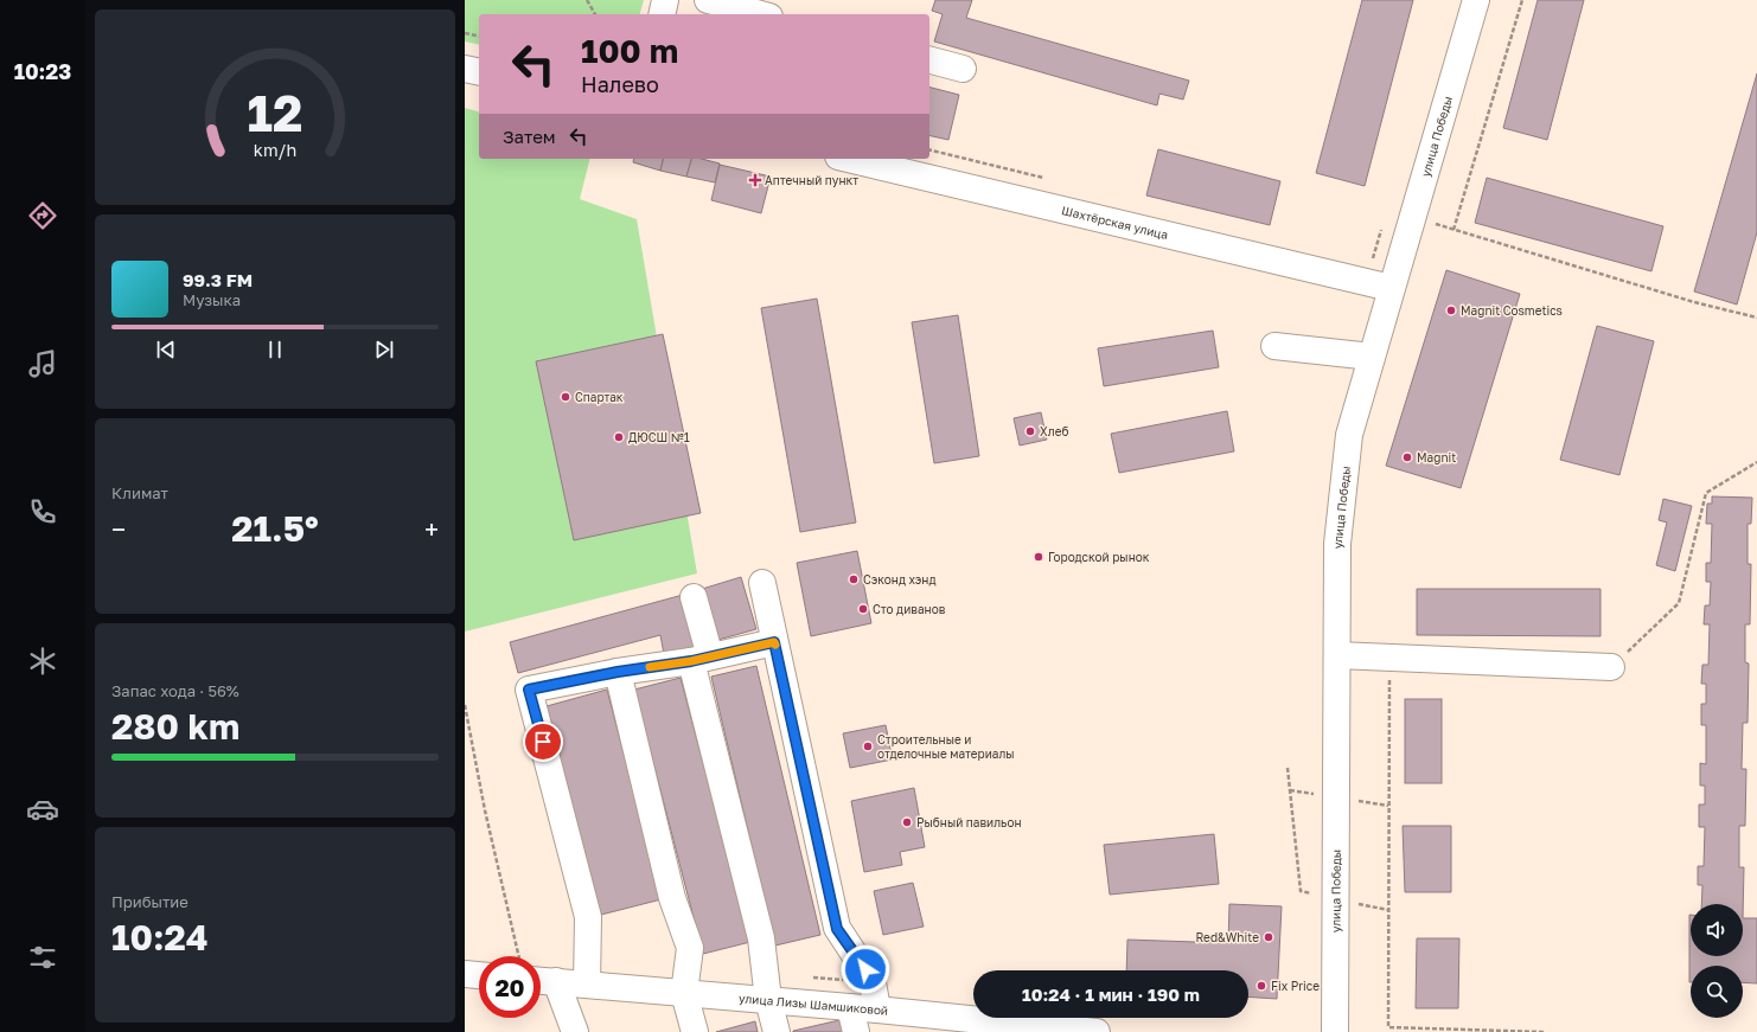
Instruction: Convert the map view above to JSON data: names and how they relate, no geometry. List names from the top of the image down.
{
  "streets": {
    "street": ["улица Победы", "Шахтёрская улица", "улица Лизы Шамшиковой"]
  },
  "crossings": [
    ["улица Победы", "Шахтёрская улица"]
  ],
  "places": {
    "health": ["Аптечный пункт"],
    "other": [
      "Magnit Cosmetics",
      "Спартак",
      "Хлеб",
      "ДЮСШ №1",
      "Magnit",
      "Городской рынок",
      "Сэконд хэнд",
      "Сто диванов",
      "Строительные и отделочные материалы",
      "Рыбный павильон",
      "Red&White",
      "Fix Price"
    ]
  },
  "page": {
    "tabs": "10:23",
    "turn": ["100 m", "Налево"],
    "then": "Затем",
    "song": ["99.3 FM", "Музыка"],
    "tile": [
      "Климат",
      ["Запас хода · 56%", "280 km"],
      ["Прибытие", "10:24"]
    ],
    "heat": ["−", "21.5°", "+"],
    "limit": "20",
    "trip": "10:24 · 1 мин · 190 m",
    "gauge": ["12", "km/h"]
  }
}
